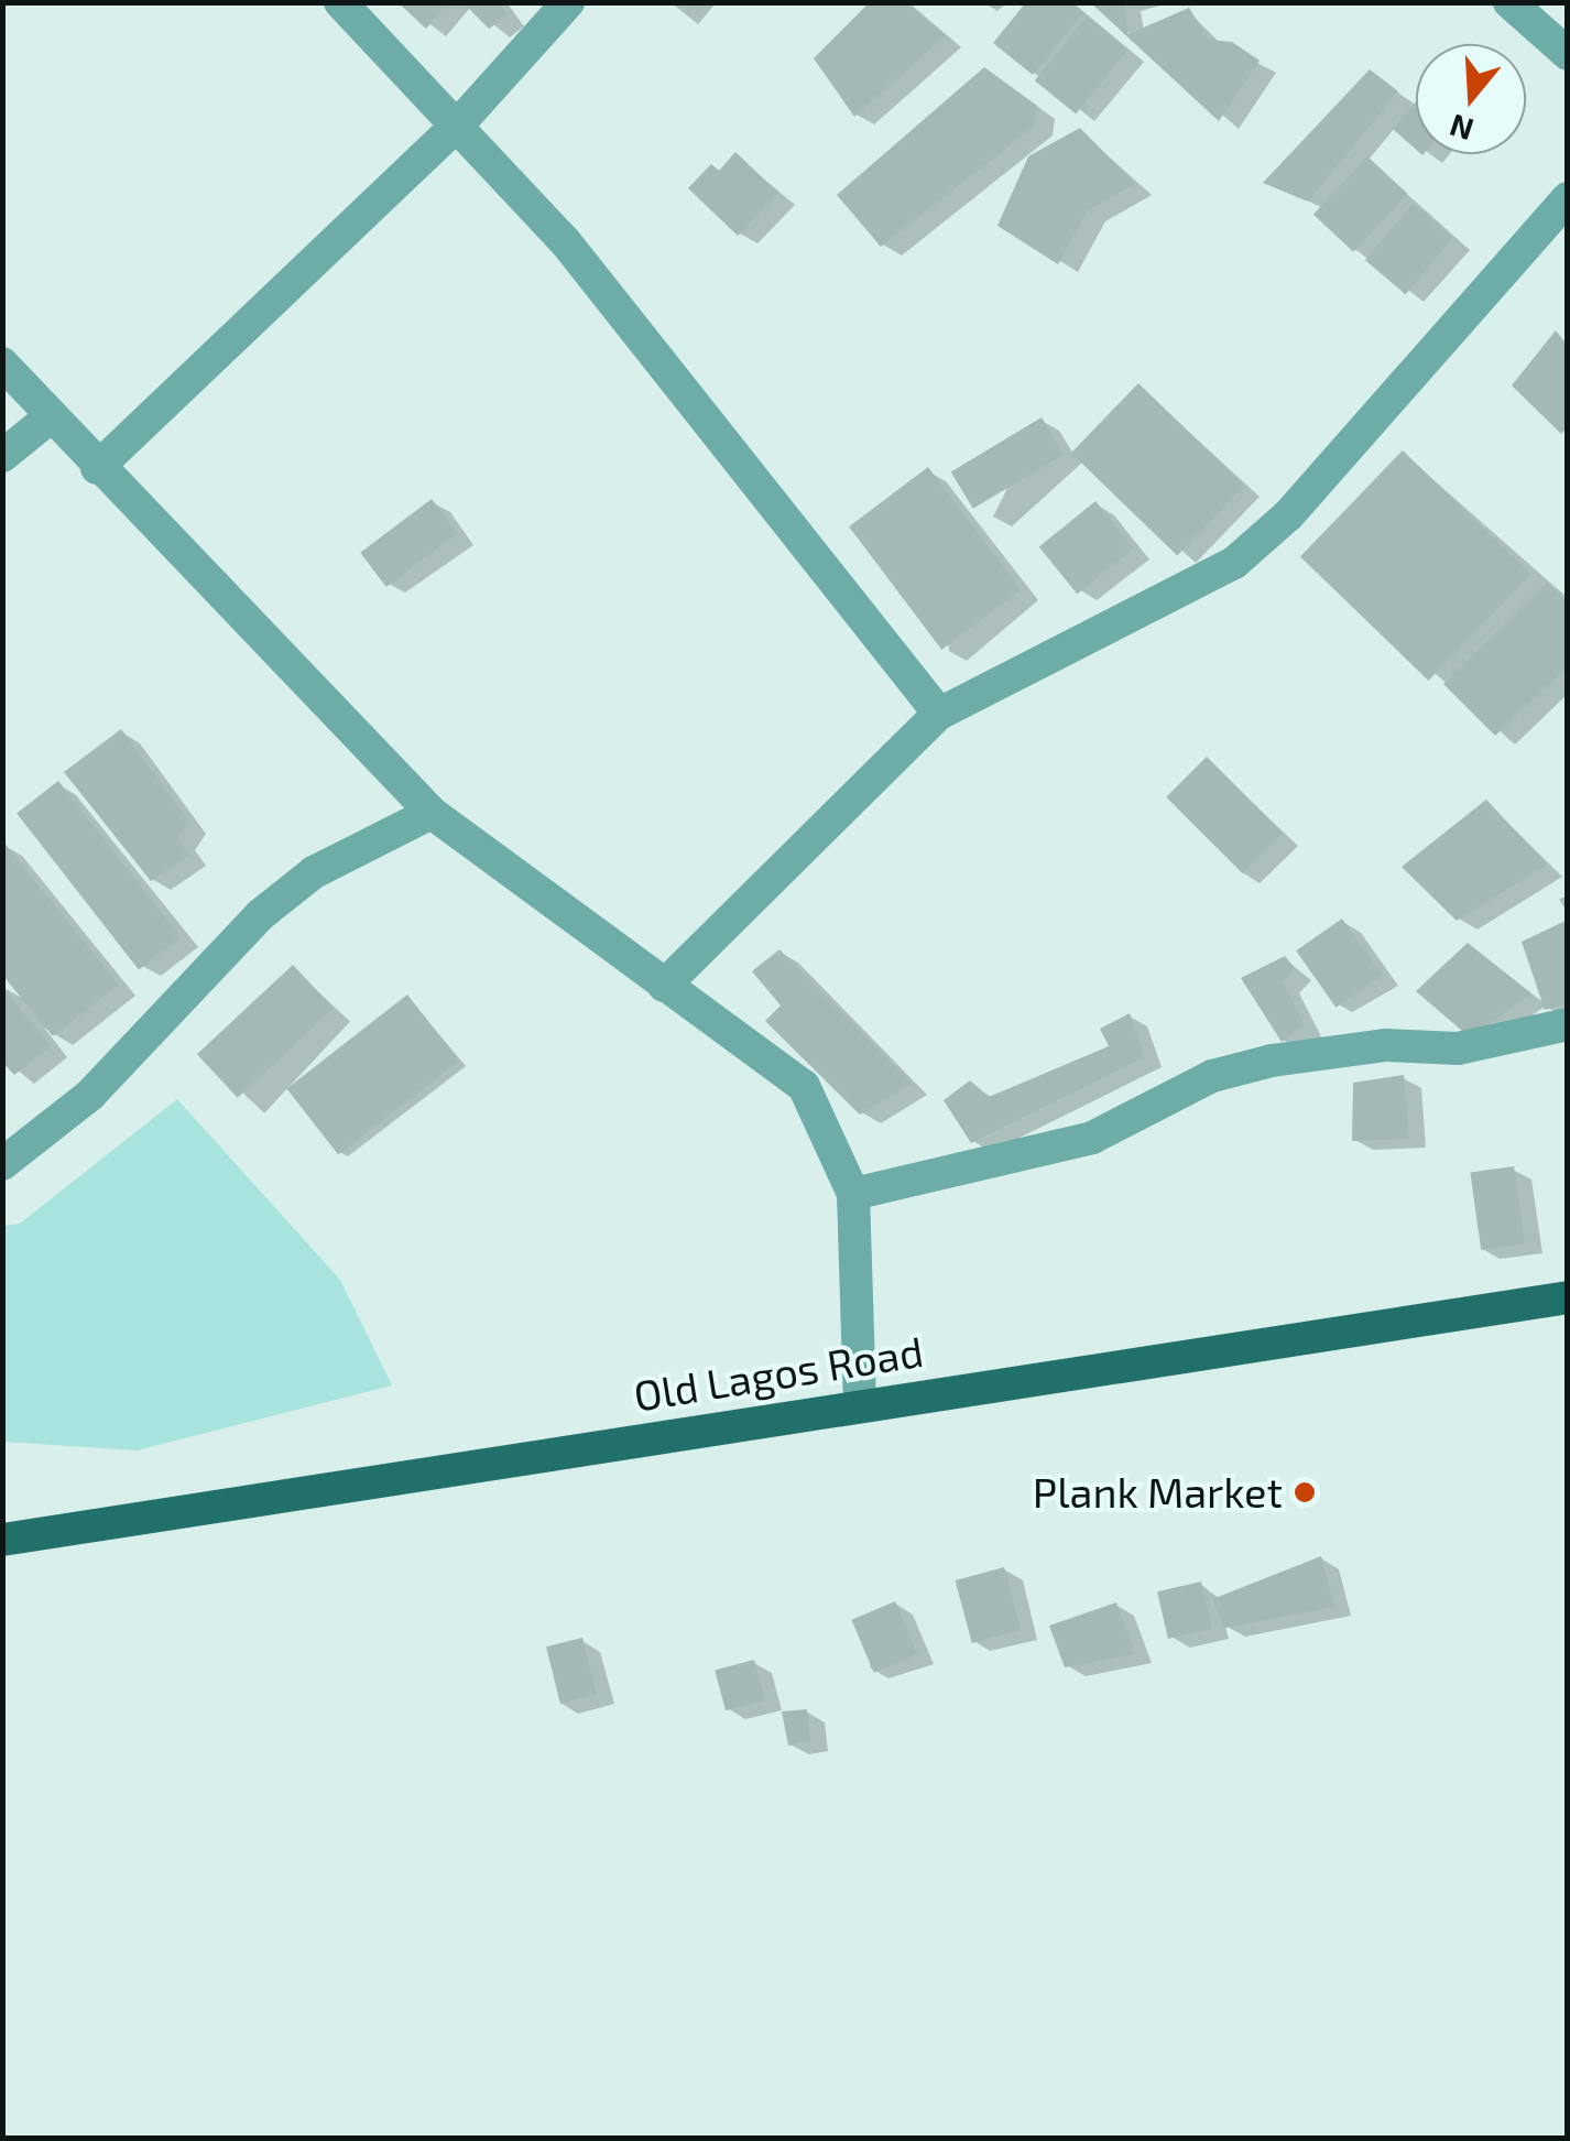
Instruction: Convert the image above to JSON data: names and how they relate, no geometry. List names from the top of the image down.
{
  "streets": {
    "main road": ["Old Lagos Road"]
  },
  "places": ["Plank Market"],
  "north": "bottom"
}
